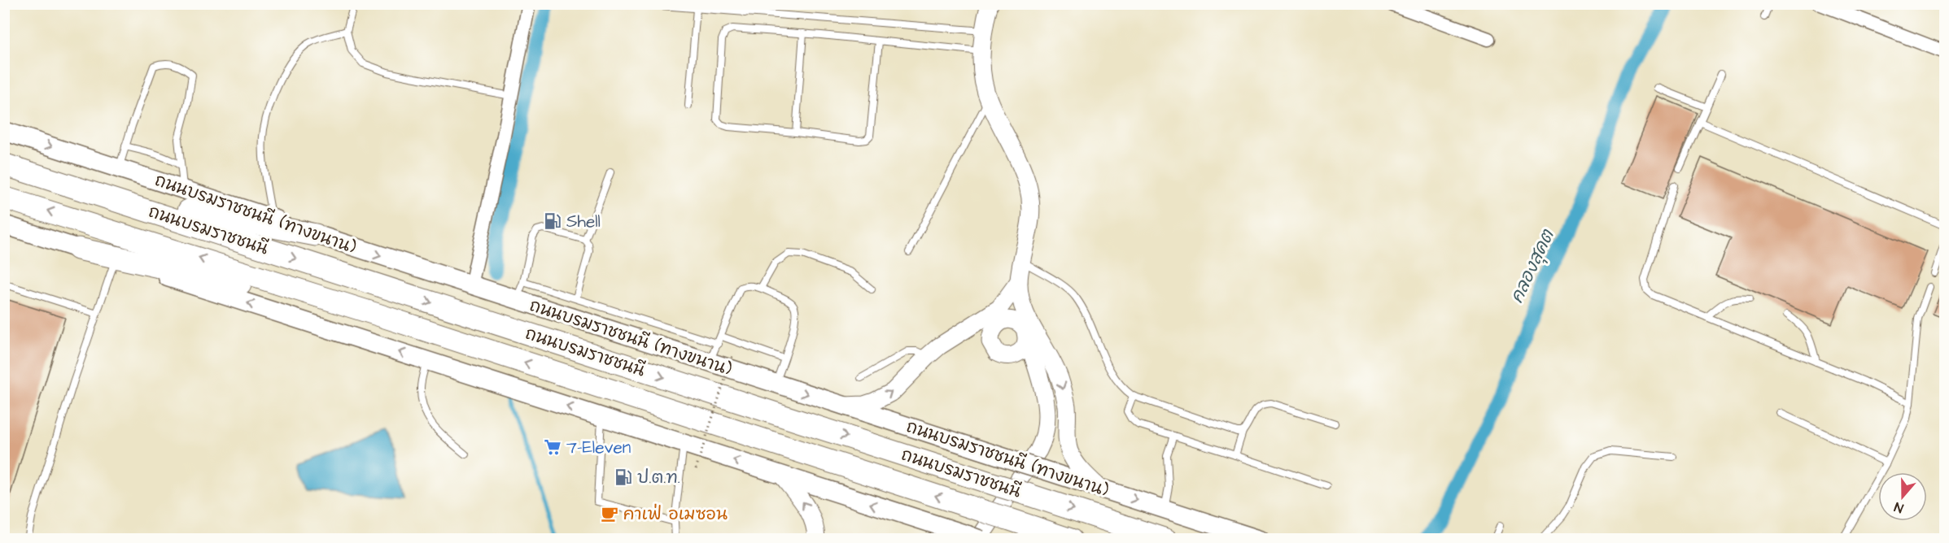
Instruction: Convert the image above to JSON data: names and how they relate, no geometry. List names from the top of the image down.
{
  "streets": {
    "highway": ["ถนนบรมราชชนนี"],
    "main road": ["ถนนบรมราชชนนี (ทางขนาน)"]
  },
  "water": ["คลองสุคต"],
  "places": {
    "fuel station": ["Shell", "ป.ต.ท."],
    "supermarket": ["7-Eleven"],
    "cafe": ["คาเฟ่ อเมซอน"]
  },
  "north": "bottom"
}
